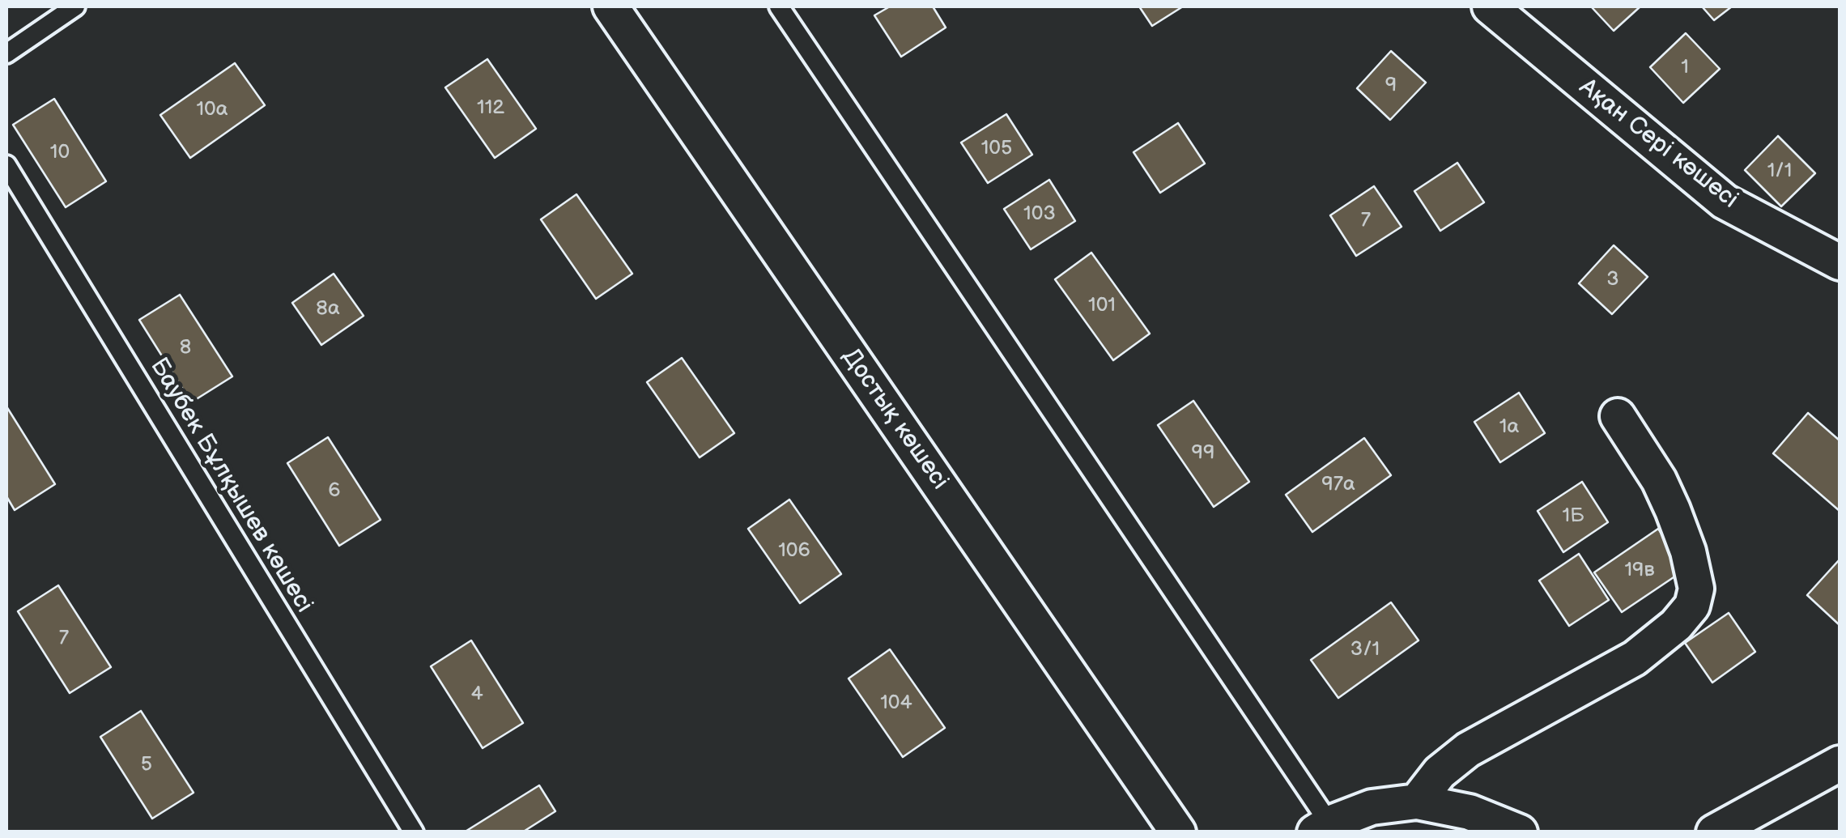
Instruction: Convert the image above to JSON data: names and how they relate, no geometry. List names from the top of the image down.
{
  "streets": {
    "street": ["Ақан Сері көшесі", "Достық көшесі"],
    "lane": ["Баубек Бұлқышев көшесі"]
  },
  "house_numbers": [
    "1",
    "9",
    "112",
    "10а",
    "105",
    "10",
    "1/1",
    "103",
    "7",
    "3",
    "101",
    "8а",
    "8",
    "1а",
    "99",
    "97а",
    "6",
    "1Б",
    "106",
    "19в",
    "7",
    "3/1",
    "4",
    "104",
    "5"
  ]
}
